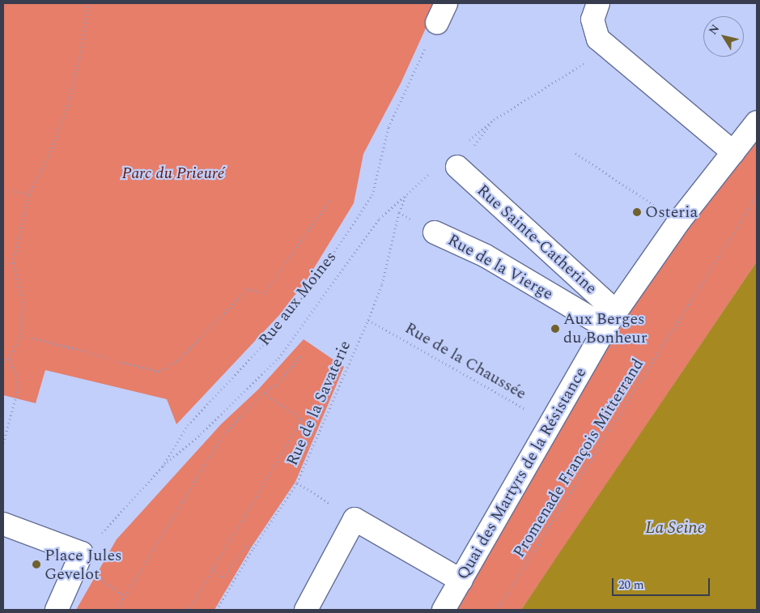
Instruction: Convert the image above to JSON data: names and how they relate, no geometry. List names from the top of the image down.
{
  "streets": {
    "street": ["Rue Sainte-Catherine", "Rue de la Vierge", "Quai des Martyrs de la Résistance"],
    "path": [
      "Rue aux Moines",
      "Rue de la Chaussée",
      "Rue de la Savaterie",
      "Promenade François Mitterrand"
    ]
  },
  "crossings": [
    ["Rue Sainte-Catherine", "Rue de la Vierge"],
    ["Rue Sainte-Catherine", "Quai des Martyrs de la Résistance"],
    ["Rue de la Vierge", "Quai des Martyrs de la Résistance"],
    ["Rue de la Chaussée", "Rue de la Savaterie"],
    ["Rue de la Chaussée", "Quai des Martyrs de la Résistance"]
  ],
  "water": ["La Seine"],
  "parks": ["Parc du Prieuré"],
  "places": ["Osteria", "Aux Berges du Bonheur", "Place Jules Gevelot"],
  "scale_bar": "20 m",
  "north": "top left"
}
